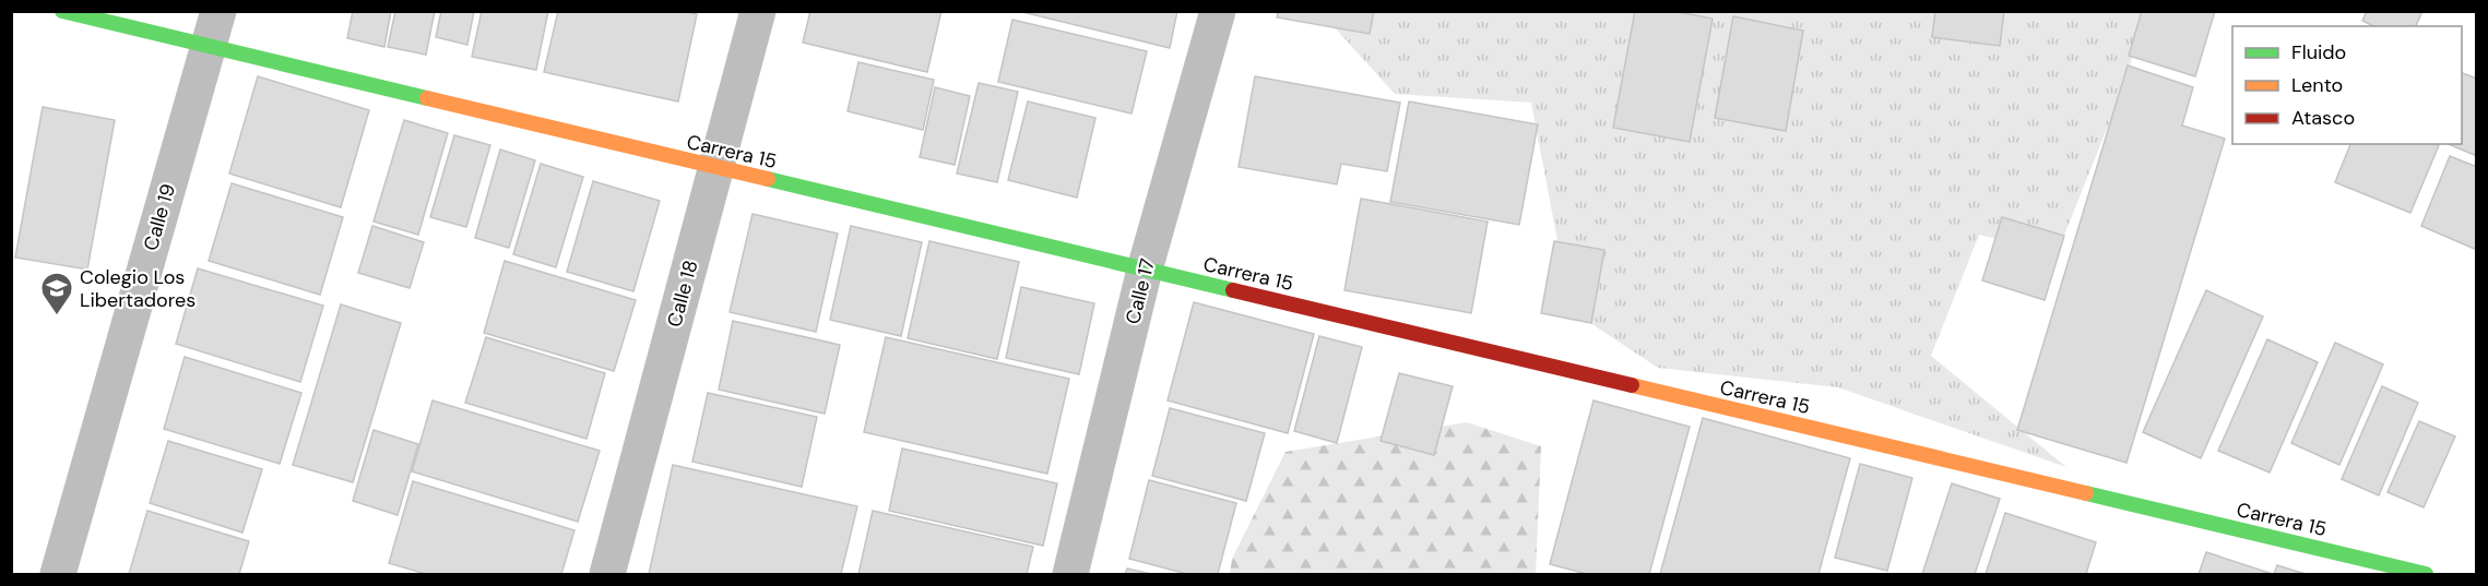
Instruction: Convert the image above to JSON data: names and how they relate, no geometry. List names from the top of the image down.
{
  "streets": {
    "street": [
      "Carrera 15",
      "Calle 19",
      "Calle 17",
      "Calle 18"
    ]
  },
  "crossings": [
    ["Carrera 15", "Calle 19"],
    ["Carrera 15", "Calle 17"],
    ["Carrera 15", "Calle 18"]
  ],
  "places": {
    "school or university": ["Colegio Los Libertadores"]
  },
  "legend": ["Fluido", "Lento", "Atasco"]
}
